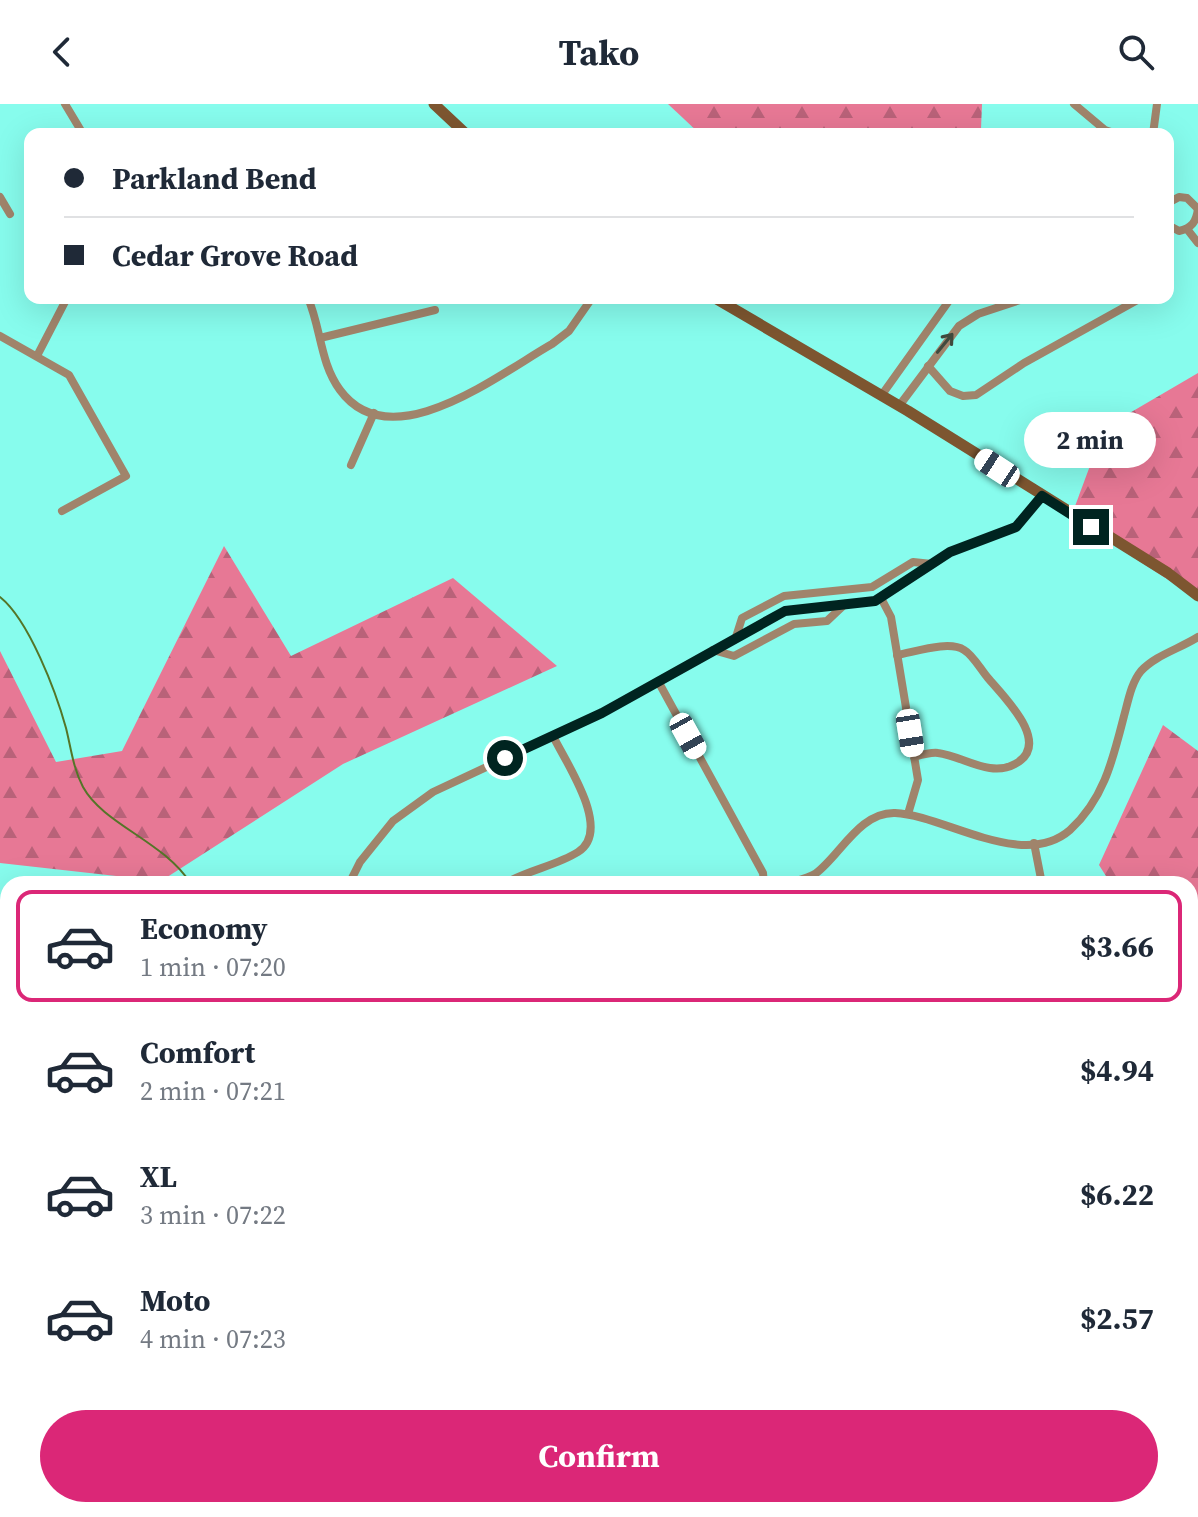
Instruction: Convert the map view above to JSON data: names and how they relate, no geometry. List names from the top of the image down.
{
  "page": {
    "header": "Tako",
    "banner": ["Parkland Bend", "Cedar Grove Road"],
    "bubble": "2 min",
    "list": [
      {
        "name": "Economy",
        "note": "1 min · 07:20",
        "value": "$3.66"
      },
      {
        "name": "Comfort",
        "note": "2 min · 07:21",
        "value": "$4.94"
      },
      {
        "name": "XL",
        "note": "3 min · 07:22",
        "value": "$6.22"
      },
      {
        "name": "Moto",
        "note": "4 min · 07:23",
        "value": "$2.57"
      }
    ],
    "buttons": "Confirm"
  }
}
